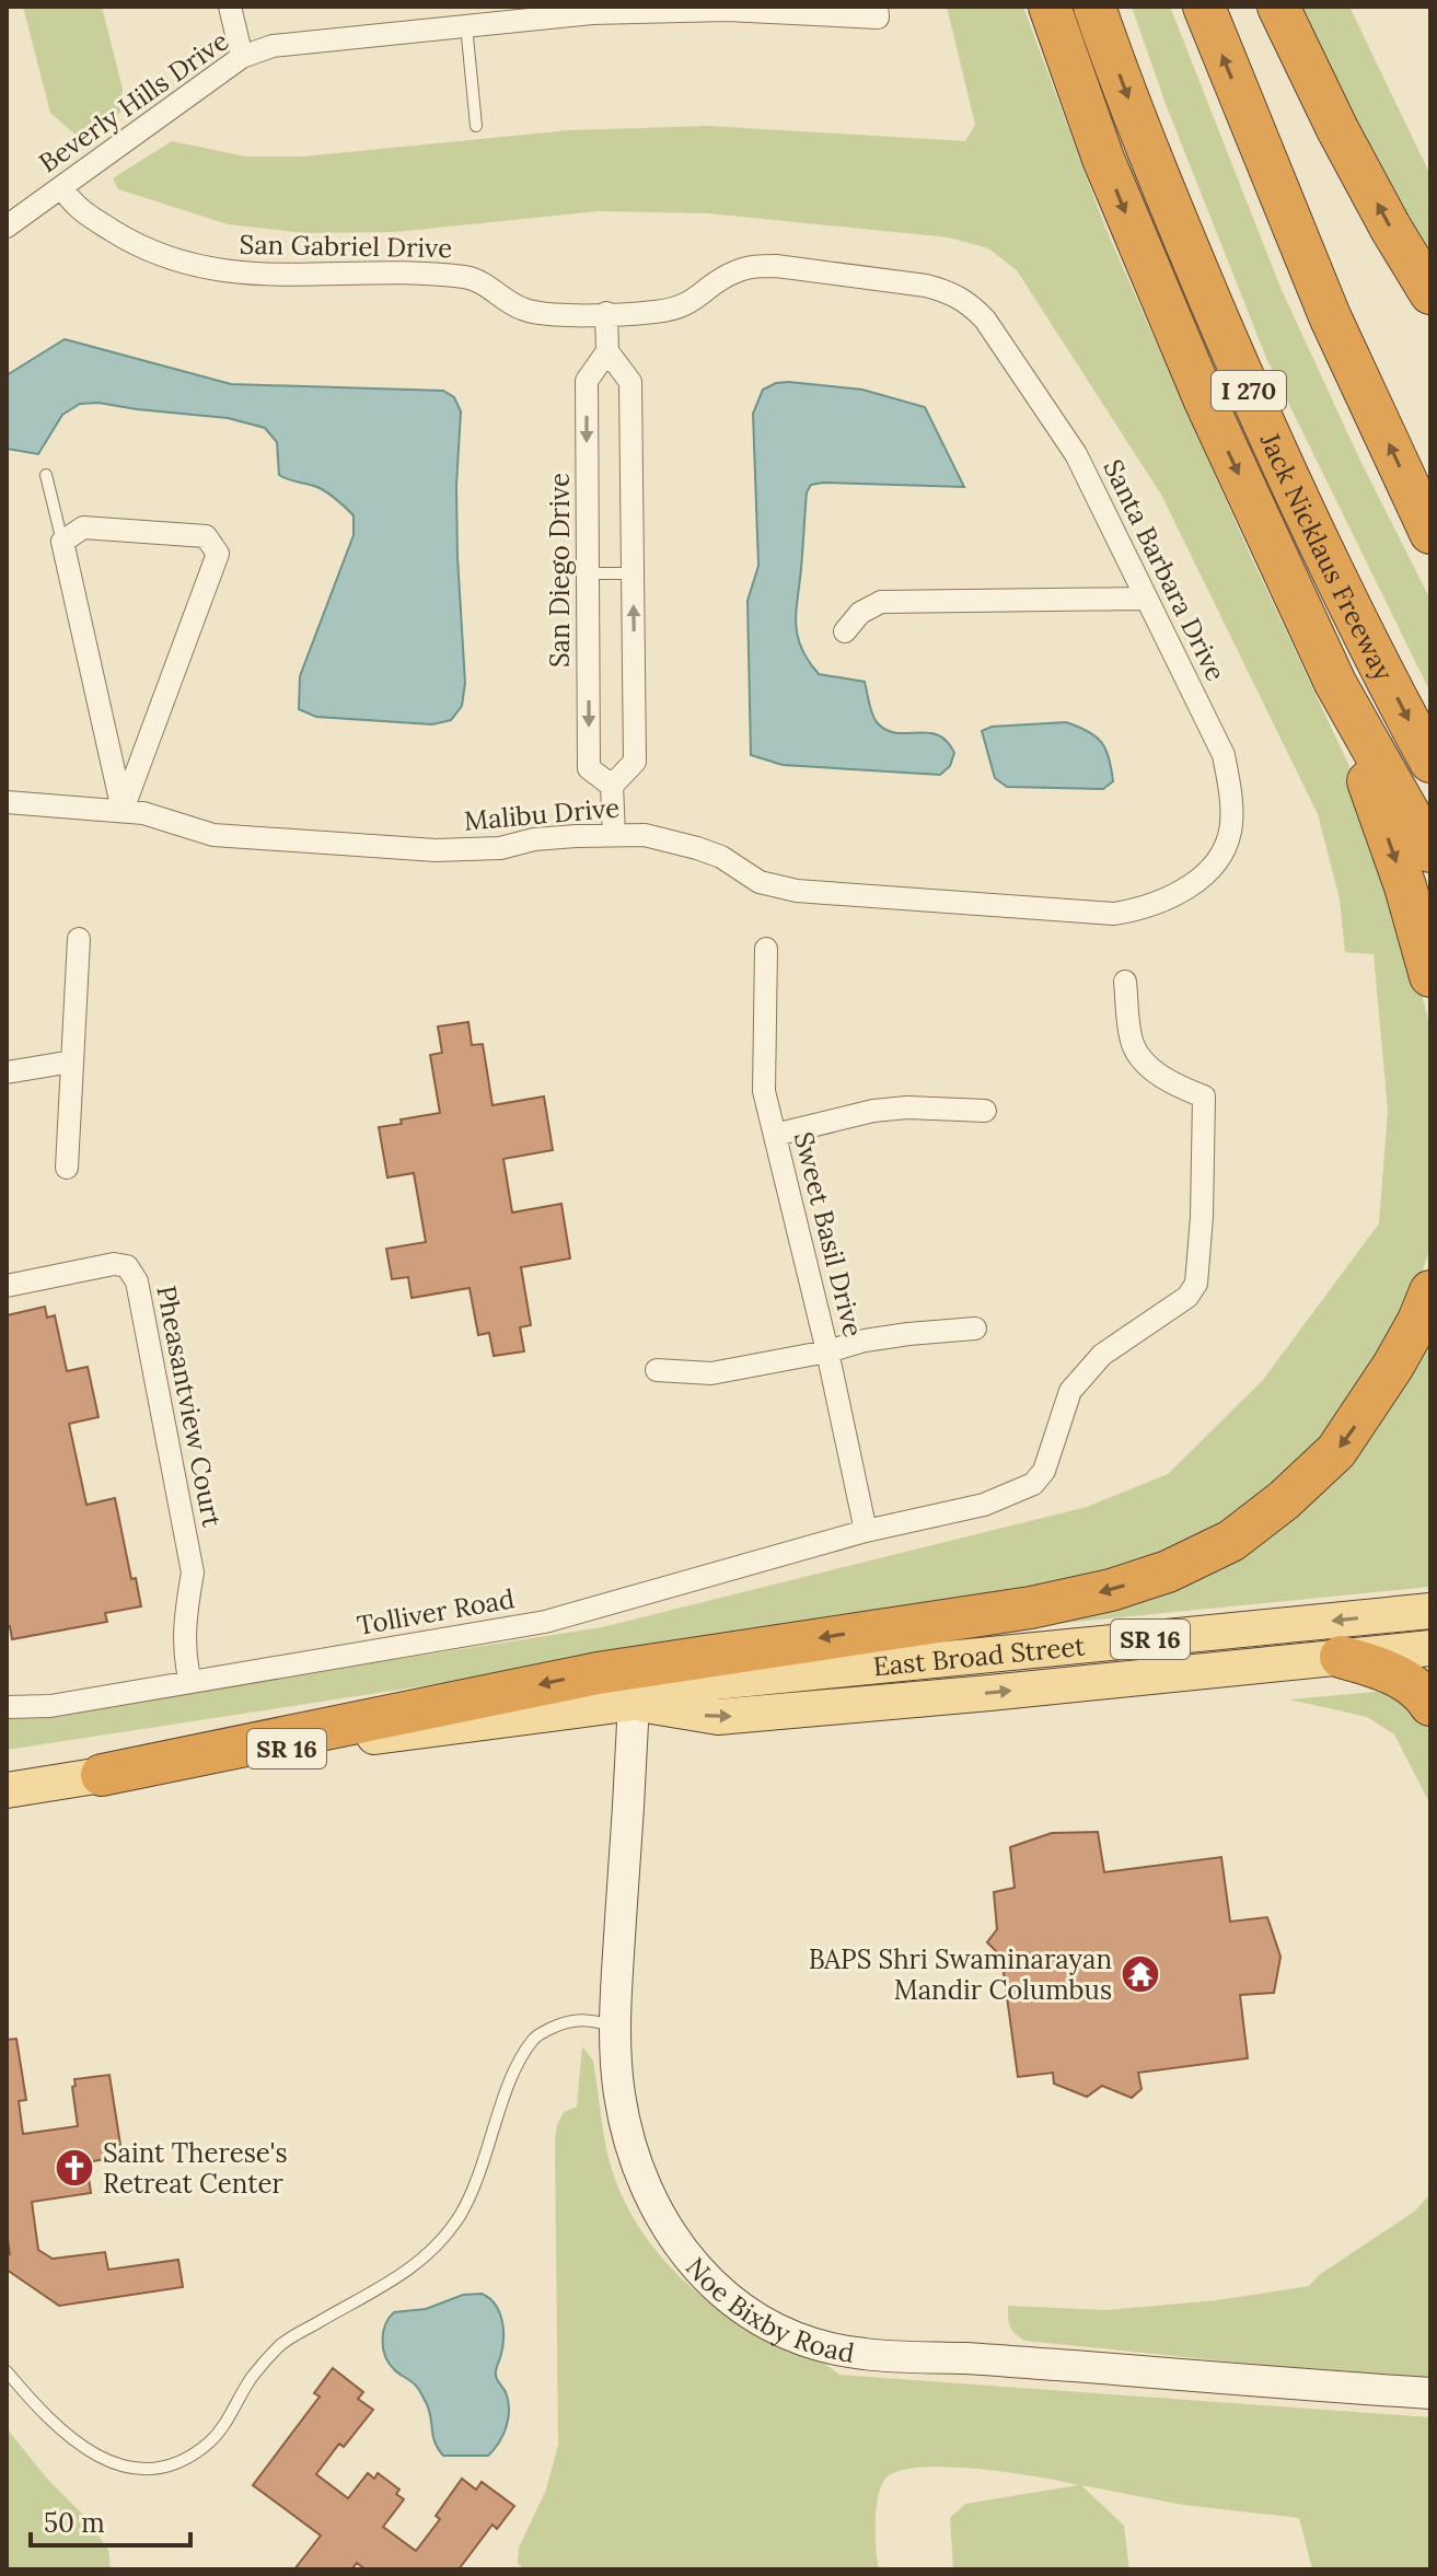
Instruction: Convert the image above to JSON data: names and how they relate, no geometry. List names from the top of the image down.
{
  "streets": {
    "highway": ["I 270", "Jack Nicklaus Freeway"],
    "main road": ["SR 16", "East Broad Street"],
    "street": [
      "Beverly Hills Drive",
      "San Gabriel Drive",
      "San Diego Drive",
      "Santa Barbara Drive",
      "Malibu Drive",
      "Sweet Basil Drive",
      "Pheasantview Court",
      "Tolliver Road",
      "Noe Bixby Road"
    ]
  },
  "crossings": [
    ["Beverly Hills Drive", "San Gabriel Drive"],
    ["San Gabriel Drive", "Santa Barbara Drive"],
    ["Santa Barbara Drive", "Malibu Drive"],
    ["Sweet Basil Drive", "Tolliver Road"],
    ["Pheasantview Court", "Tolliver Road"],
    ["East Broad Street", "Noe Bixby Road"]
  ],
  "places": {
    "temple": ["BAPS Shri Swaminarayan Mandir Columbus"],
    "church": ["Saint Therese's Retreat Center"]
  },
  "scale_bar": "50 m"
}
